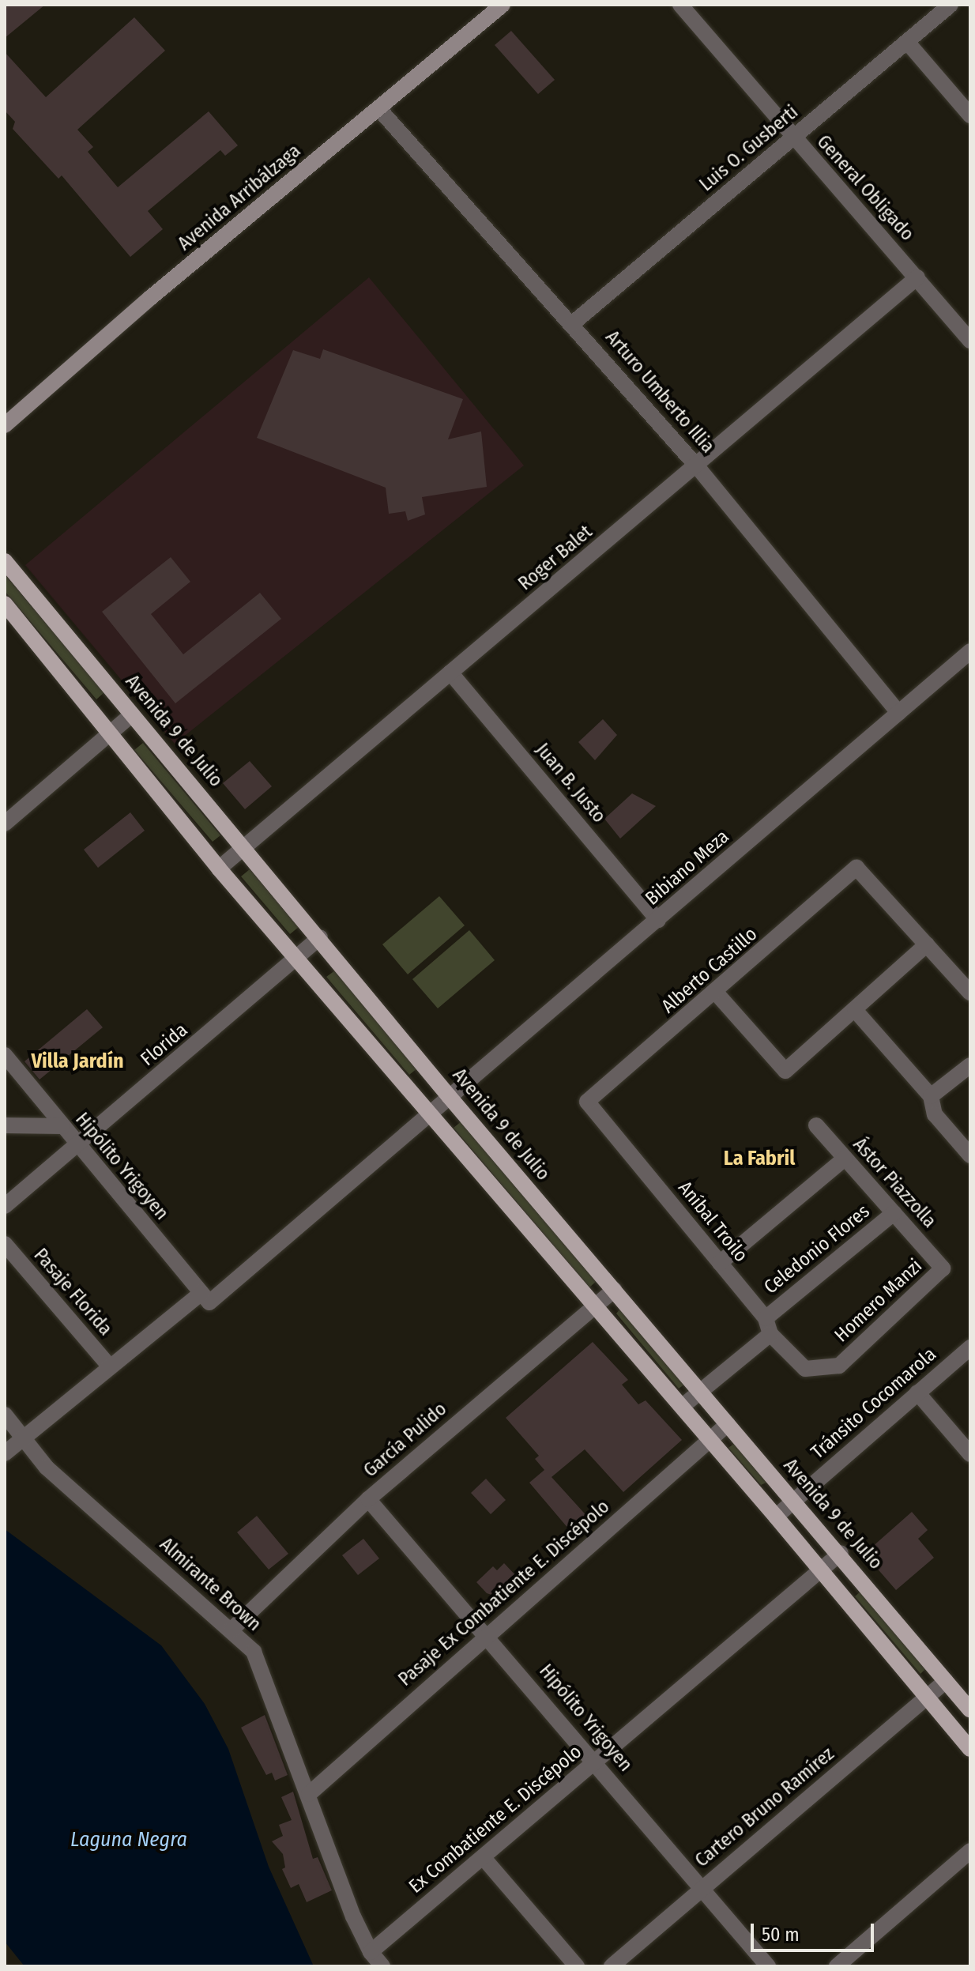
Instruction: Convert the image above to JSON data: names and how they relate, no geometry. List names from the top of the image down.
{
  "streets": {
    "main road": ["Avenida Arribálzaga", "Avenida 9 de Julio"],
    "street": [
      "Luis O. Gusberti",
      "General Obligado",
      "Arturo Umberto Illia",
      "Roger Balet",
      "Juan B. Justo",
      "Bibiano Meza",
      "Alberto Castillo",
      "Florida",
      "Hipólito Yrigoyen",
      "Ástor Piazzolla",
      "Aníbal Troilo",
      "Celedonio Flores",
      "Pasaje Florida",
      "Homero Manzi",
      "Tránsito Cocomarola",
      "García Pulido",
      "Almirante Brown",
      "Pasaje Ex Combatiente E. Discépolo",
      "Cartero Bruno Ramírez",
      "Ex Combatiente E. Discépolo"
    ]
  },
  "crossings": [
    ["Luis O. Gusberti", "General Obligado"],
    ["Luis O. Gusberti", "Arturo Umberto Illia"],
    ["General Obligado", "Roger Balet"],
    ["Avenida Arribálzaga", "Arturo Umberto Illia"],
    ["Arturo Umberto Illia", "Roger Balet"],
    ["Arturo Umberto Illia", "Bibiano Meza"],
    ["Roger Balet", "Avenida 9 de Julio"],
    ["Roger Balet", "Juan B. Justo"],
    ["Avenida 9 de Julio", "Bibiano Meza"],
    ["Avenida 9 de Julio", "Florida"],
    ["Avenida 9 de Julio", "Celedonio Flores"],
    ["Avenida 9 de Julio", "Tránsito Cocomarola"],
    ["Avenida 9 de Julio", "García Pulido"],
    ["Avenida 9 de Julio", "Pasaje Ex Combatiente E. Discépolo"],
    ["Avenida 9 de Julio", "Cartero Bruno Ramírez"],
    ["Avenida 9 de Julio", "Ex Combatiente E. Discépolo"],
    ["Juan B. Justo", "Bibiano Meza"],
    ["Bibiano Meza", "Hipólito Yrigoyen"],
    ["Bibiano Meza", "Pasaje Florida"],
    ["Bibiano Meza", "Almirante Brown"],
    ["Alberto Castillo", "Aníbal Troilo"],
    ["Florida", "Hipólito Yrigoyen"],
    ["Hipólito Yrigoyen", "García Pulido"],
    ["Hipólito Yrigoyen", "Pasaje Ex Combatiente E. Discépolo"],
    ["Hipólito Yrigoyen", "Cartero Bruno Ramírez"],
    ["Hipólito Yrigoyen", "Ex Combatiente E. Discépolo"],
    ["Ástor Piazzolla", "Celedonio Flores"],
    ["Ástor Piazzolla", "Homero Manzi"],
    ["Aníbal Troilo", "Celedonio Flores"],
    ["Aníbal Troilo", "Homero Manzi"],
    ["García Pulido", "Almirante Brown"],
    ["Almirante Brown", "Pasaje Ex Combatiente E. Discépolo"],
    ["Almirante Brown", "Ex Combatiente E. Discépolo"]
  ],
  "districts": ["Villa Jardín", "La Fabril"],
  "water": ["Laguna Negra"],
  "scale_bar": "50 m"
}
